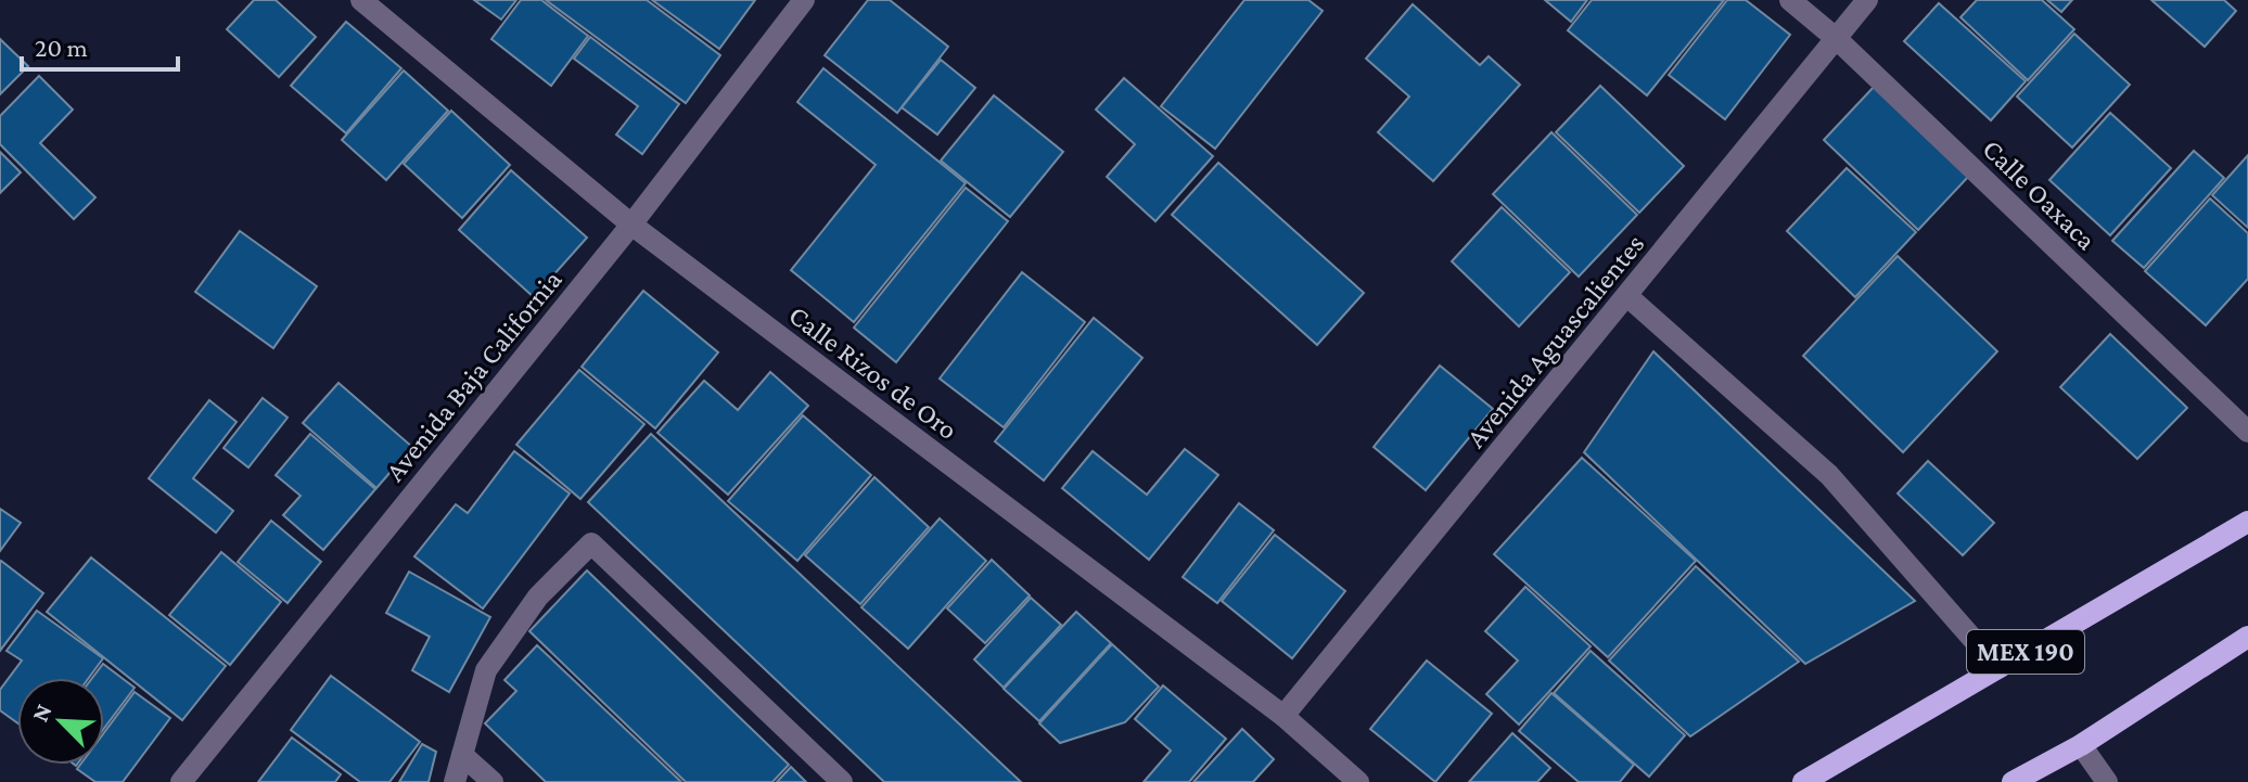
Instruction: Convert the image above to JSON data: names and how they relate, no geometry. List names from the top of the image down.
{
  "streets": {
    "main road": ["MEX 190"],
    "street": [
      "Calle Oaxaca",
      "Avenida Aguascalientes",
      "Calle Rizos de Oro",
      "Avenida Baja California"
    ]
  },
  "crossings": [
    ["Calle Oaxaca", "Avenida Aguascalientes"],
    ["Avenida Aguascalientes", "Calle Rizos de Oro"],
    ["Calle Rizos de Oro", "Avenida Baja California"]
  ],
  "scale_bar": "20 m",
  "north": "top left"
}
